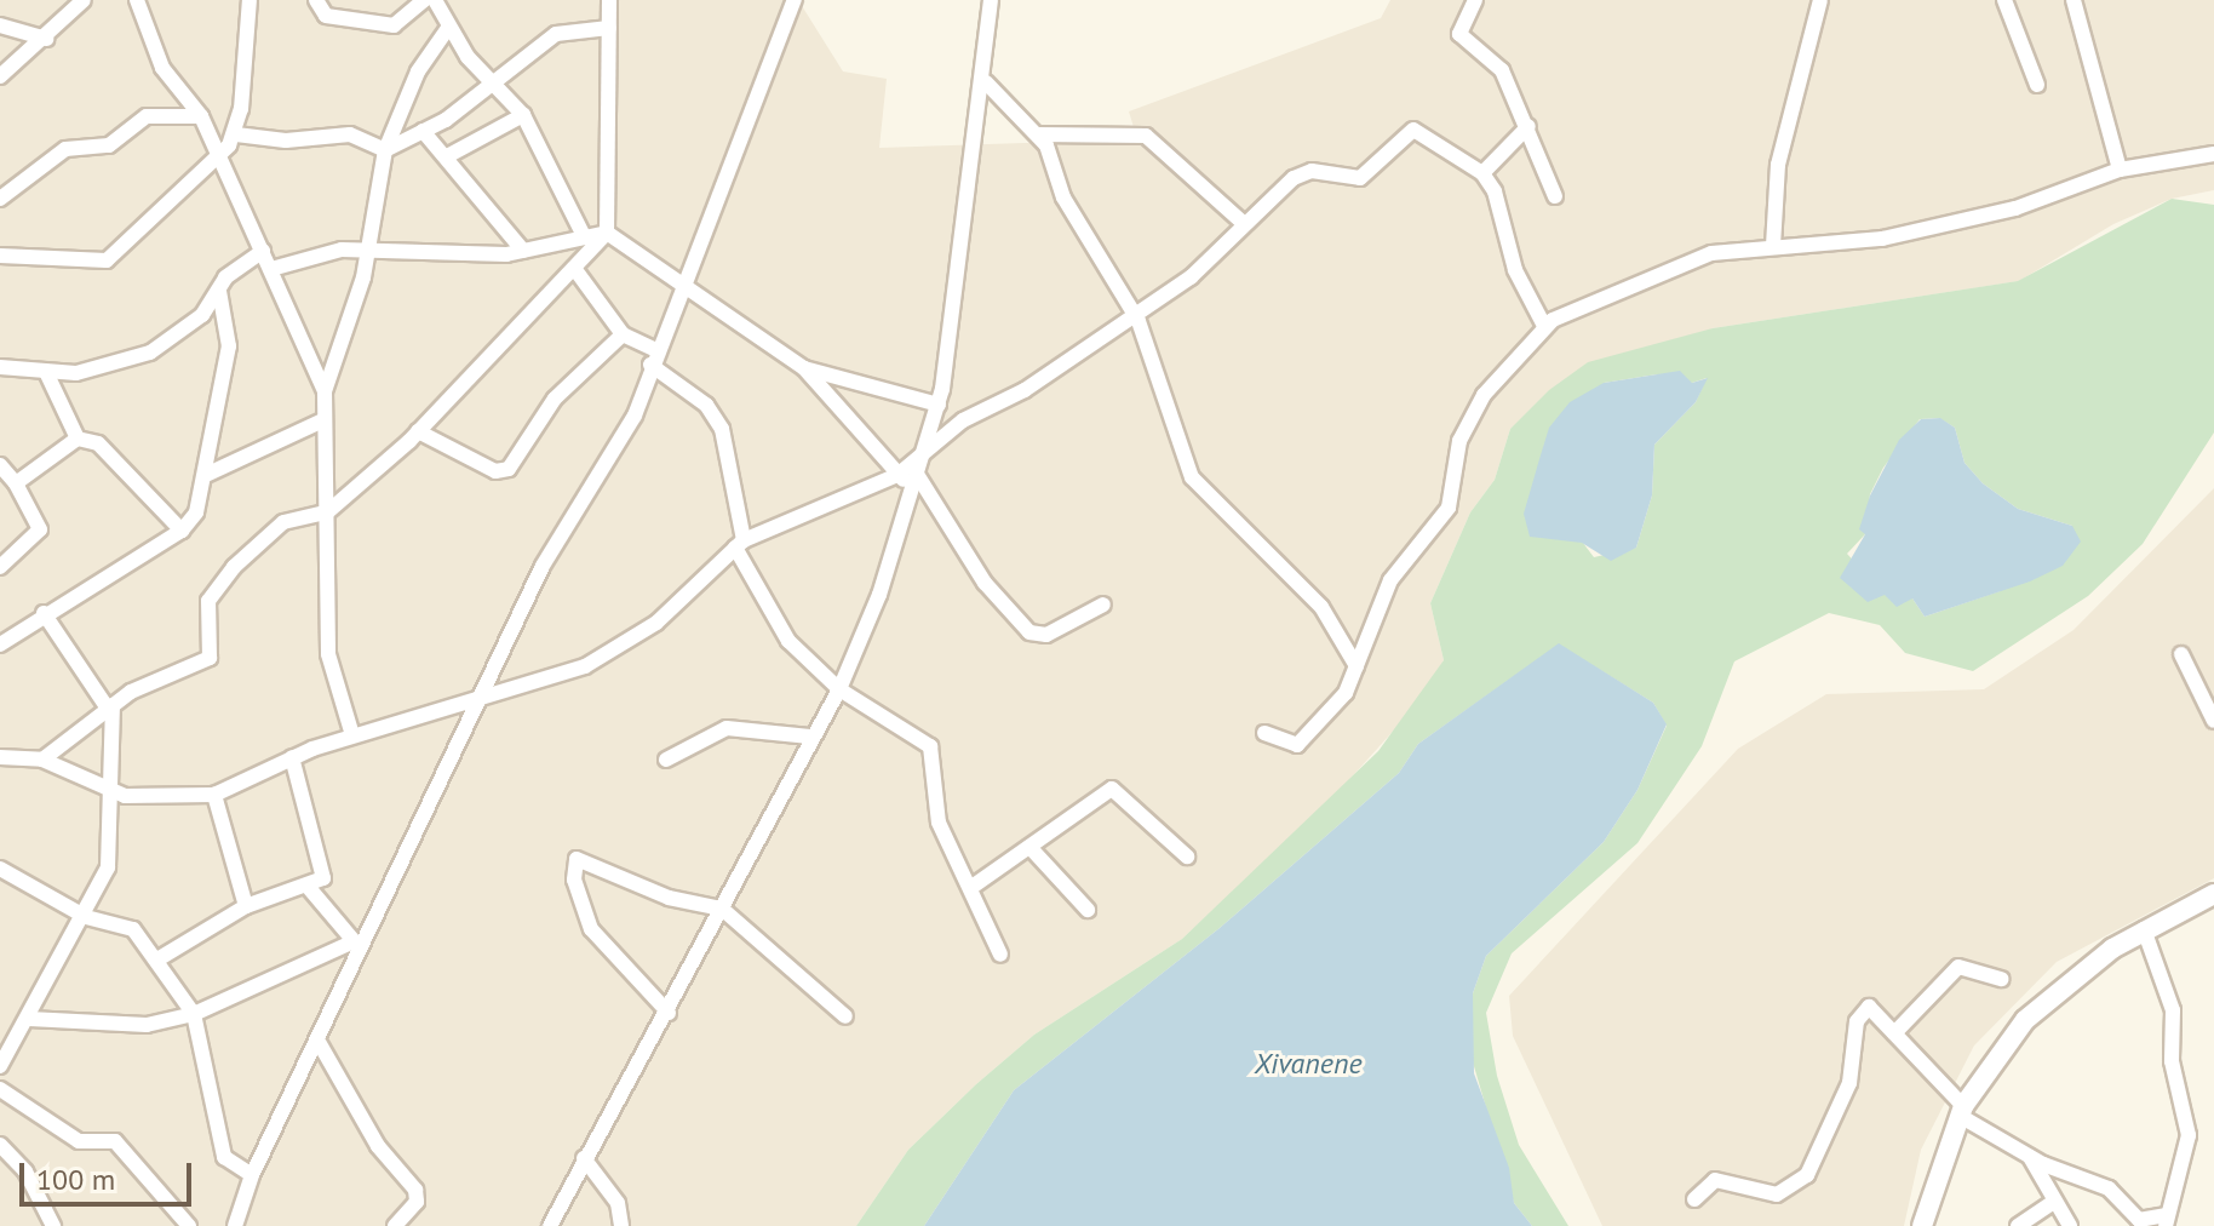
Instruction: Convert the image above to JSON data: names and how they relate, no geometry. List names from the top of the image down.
{
  "water": ["Xivanene"],
  "scale_bar": "100 m"
}
